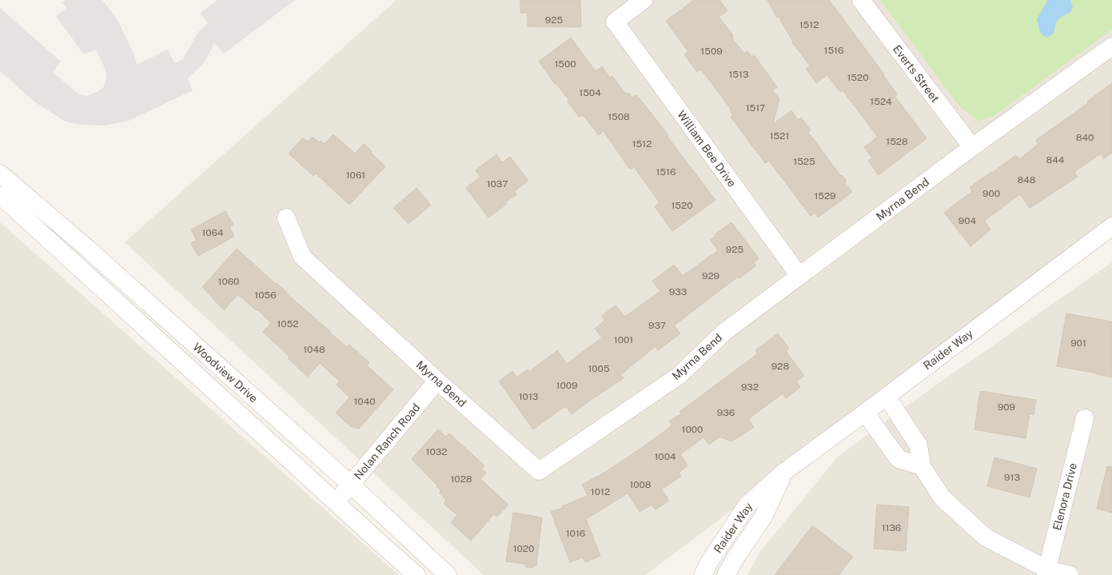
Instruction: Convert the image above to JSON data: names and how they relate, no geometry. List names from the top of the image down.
{
  "streets": {
    "street": [
      "Everts Street",
      "William Bee Drive",
      "Myrna Bend",
      "Raider Way",
      "Woodview Drive",
      "Nolan Ranch Road",
      "Elenora Drive"
    ]
  },
  "crossings": [
    ["Everts Street", "Myrna Bend"],
    ["William Bee Drive", "Myrna Bend"],
    ["Myrna Bend", "Nolan Ranch Road"],
    ["Woodview Drive", "Nolan Ranch Road"]
  ],
  "house_numbers": [
    "925",
    "1512",
    "1516",
    "1509",
    "1500",
    "1513",
    "1520",
    "1504",
    "1524",
    "1517",
    "1508",
    "1521",
    "840",
    "1528",
    "1512",
    "844",
    "1525",
    "1516",
    "1061",
    "848",
    "1037",
    "900",
    "1529",
    "1520",
    "904",
    "1064",
    "925",
    "929",
    "1060",
    "933",
    "1056",
    "1052",
    "937",
    "1001",
    "901",
    "1048",
    "928",
    "1005",
    "1009",
    "932",
    "1013",
    "1040",
    "909",
    "936",
    "1000",
    "1032",
    "1004",
    "913",
    "1028",
    "1008",
    "1012",
    "1136",
    "1016",
    "1020"
  ]
}
